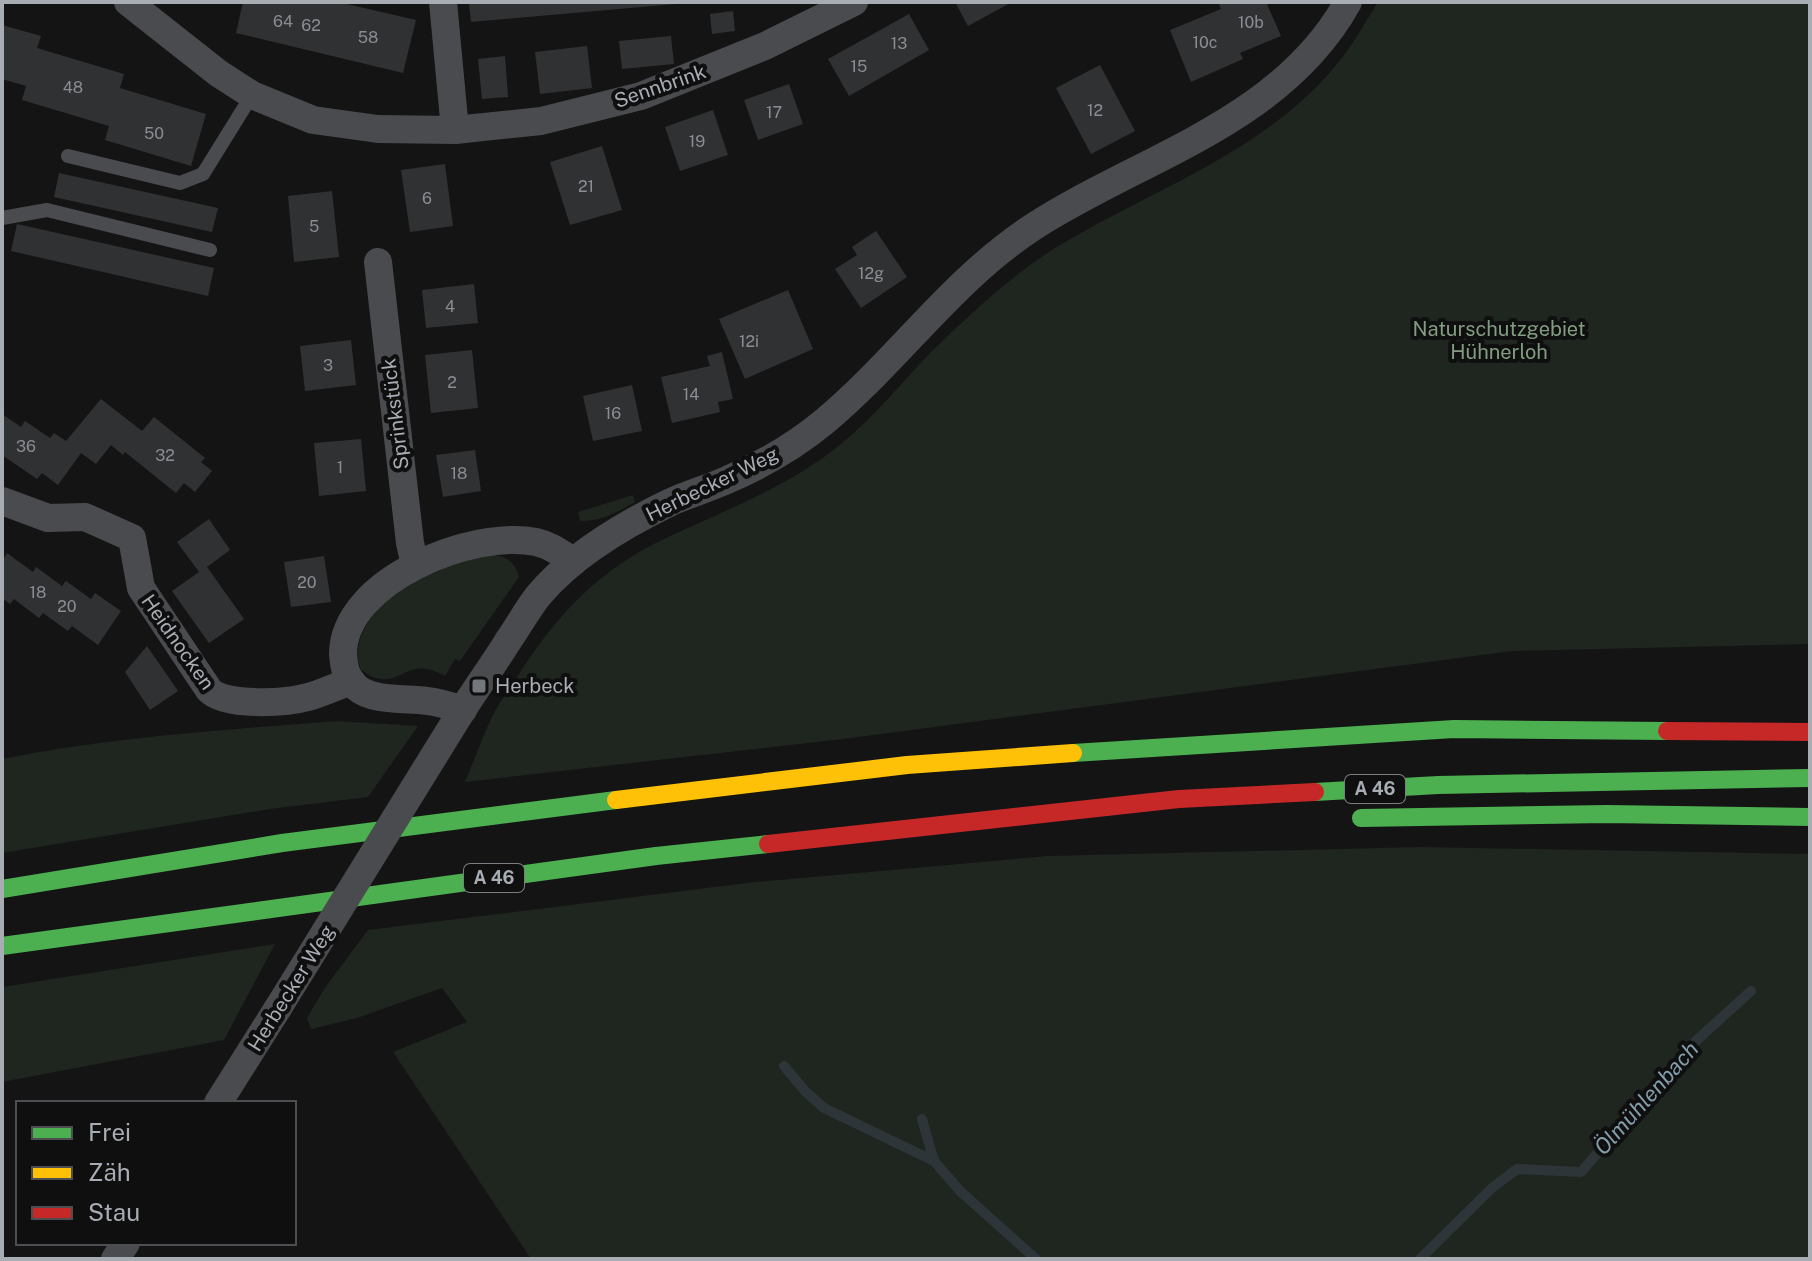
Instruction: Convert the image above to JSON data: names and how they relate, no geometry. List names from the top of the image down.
{
  "streets": {
    "highway": ["A 46"],
    "street": [
      "Sennbrink",
      "Sprinkstück",
      "Herbecker Weg",
      "Heidnocken"
    ]
  },
  "water": ["Ölmühlenbach"],
  "parks": ["Naturschutzgebiet Hühnerloh"],
  "places": {
    "transit": ["Herbeck"]
  },
  "house_numbers": [
    "64",
    "10b",
    "62",
    "58",
    "10c",
    "13",
    "15",
    "48",
    "12",
    "17",
    "50",
    "19",
    "21",
    "6",
    "5",
    "12g",
    "4",
    "12i",
    "3",
    "2",
    "14",
    "16",
    "36",
    "32",
    "1",
    "18",
    "20",
    "18",
    "20"
  ],
  "legend": ["Frei", "Zäh", "Stau"]
}
